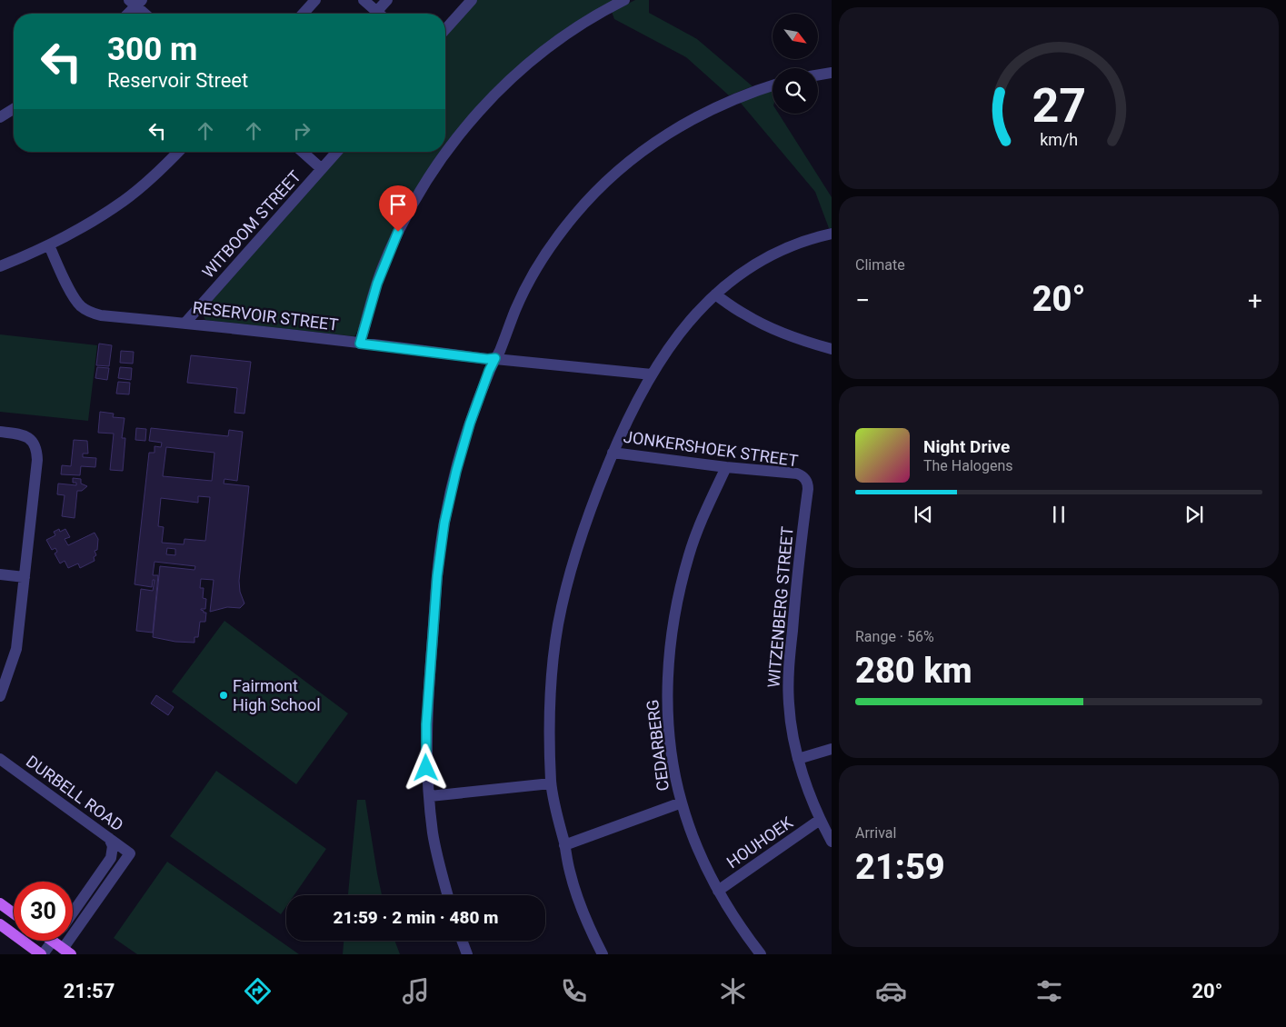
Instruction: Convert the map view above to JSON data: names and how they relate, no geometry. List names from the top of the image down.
{
  "streets": {
    "street": [
      "WITBOOM STREET",
      "RESERVOIR STREET",
      "JONKERSHOEK STREET",
      "WITZENBERG STREET",
      "CEDARBERG",
      "DURBELL ROAD",
      "HOUHOEK"
    ]
  },
  "crossings": [
    ["WITBOOM STREET", "RESERVOIR STREET"],
    ["JONKERSHOEK STREET", "WITZENBERG STREET"],
    ["JONKERSHOEK STREET", "CEDARBERG"],
    ["WITZENBERG STREET", "HOUHOEK"],
    ["CEDARBERG", "HOUHOEK"]
  ],
  "places": ["Fairmont High School"],
  "north": "bottom right",
  "page": {
    "turn": ["300 m", "Reservoir Street"],
    "tile": [
      "Climate",
      ["Range · 56%", "280 km"],
      ["Arrival", "21:59"]
    ],
    "heat": ["−", "20°", "+"],
    "song": ["Night Drive", "The Halogens"],
    "limit": "30",
    "trip": "21:59 · 2 min · 480 m",
    "tabs": ["21:57", "20°"],
    "gauge": ["27", "km/h"]
  }
}
